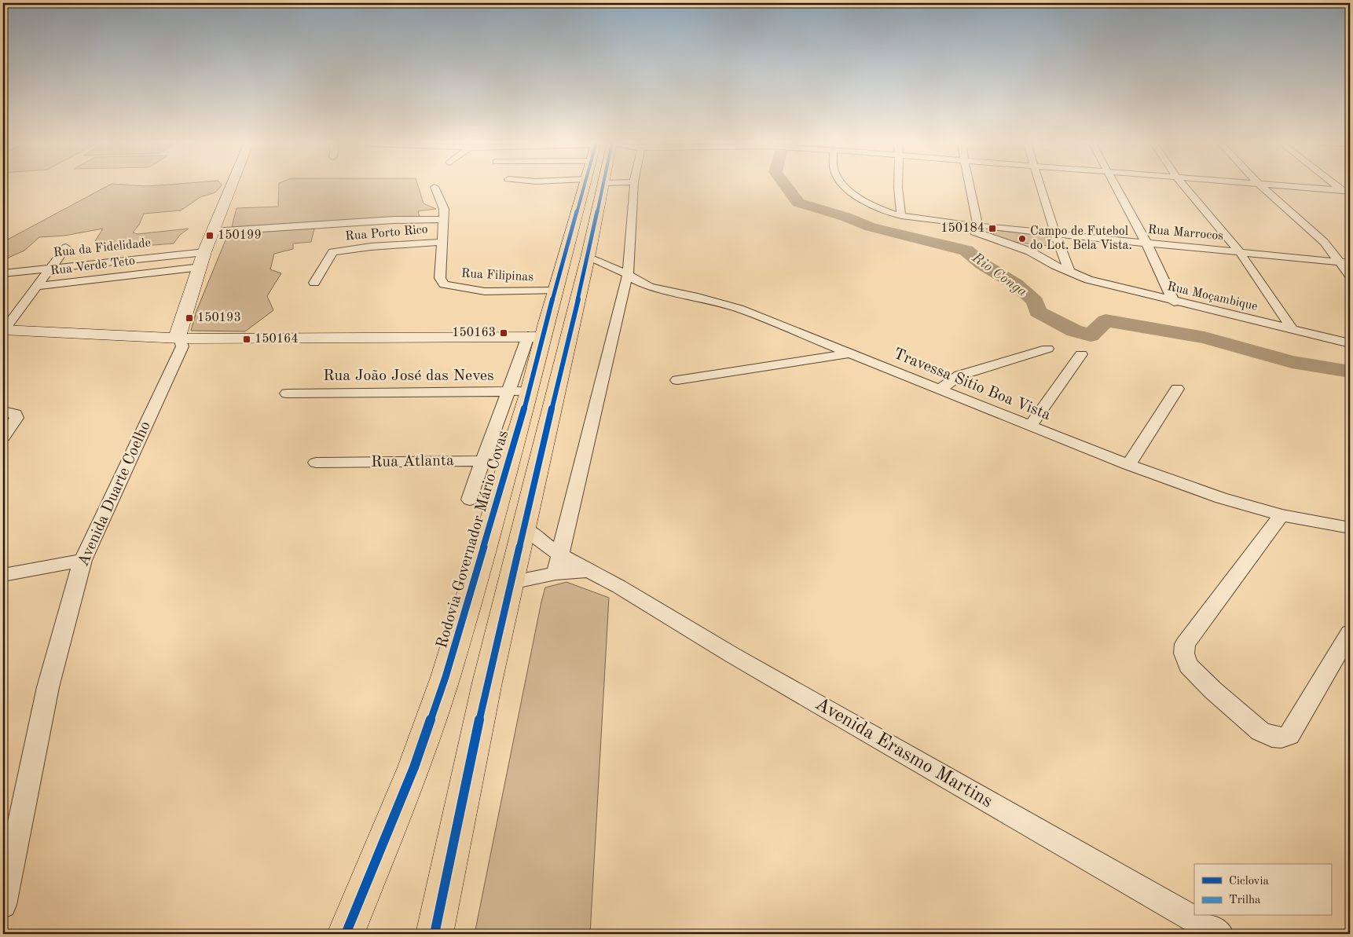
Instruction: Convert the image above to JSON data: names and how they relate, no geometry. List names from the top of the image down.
{
  "streets": {
    "main road": ["Avenida Duarte Coelho", "Rodovia Governador Mário Covas"],
    "street": [
      "Rua Porto Rico",
      "Rua Marrocos",
      "Rua da Fidelidade",
      "Rua Verde Teto",
      "Rua Filipinas",
      "Rua Moçambique",
      "Rua João José das Neves",
      "Travessa Sitio Boa Vista",
      "Rua Atlanta",
      "Avenida Erasmo Martins"
    ]
  },
  "crossings": [
    ["Rua Porto Rico", "Rua Filipinas"],
    ["Rua Marrocos", "Rua Moçambique"],
    ["Rua da Fidelidade", "Avenida Duarte Coelho"],
    ["Rua Verde Teto", "Avenida Duarte Coelho"],
    ["Rua Filipinas", "Rodovia Governador Mário Covas"],
    ["Rua João José das Neves", "Rodovia Governador Mário Covas"],
    ["Rua Atlanta", "Rodovia Governador Mário Covas"]
  ],
  "water": ["Rio Conga"],
  "places": {
    "transit": [
      "150184",
      "150199",
      "150193",
      "150163",
      "150164"
    ],
    "other": ["Campo de Futebol do Lot. Bela Vista."]
  },
  "legend": ["Ciclovia", "Trilha"]
}
